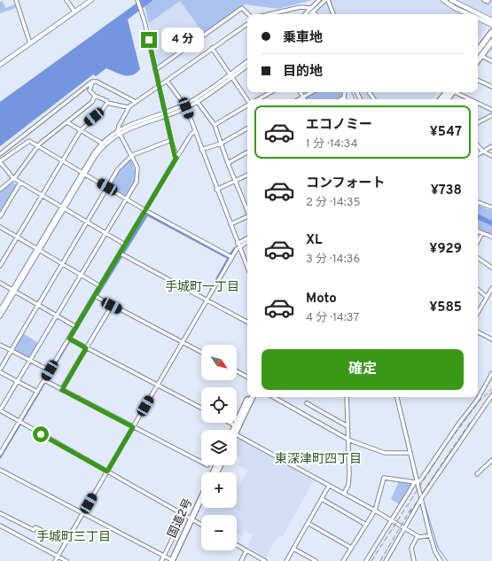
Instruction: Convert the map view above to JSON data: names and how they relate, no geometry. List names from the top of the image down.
{
  "streets": {
    "highway": ["国道2号"]
  },
  "districts": ["手城町一丁目", "東深津町四丁目", "手城町三丁目"],
  "north": "bottom right",
  "page": {
    "banner": ["乗車地", "目的地"],
    "bubble": "4 分",
    "list": [
      {
        "name": "エコノミー",
        "note": "1 分 · 14:34",
        "value": "¥547"
      },
      {
        "name": "コンフォート",
        "note": "2 分 · 14:35",
        "value": "¥738"
      },
      {
        "name": "XL",
        "note": "3 分 · 14:36",
        "value": "¥929"
      },
      {
        "name": "Moto",
        "note": "4 分 · 14:37",
        "value": "¥585"
      }
    ],
    "buttons": "確定",
    "map_buttons": ["+", "−"]
  }
}
